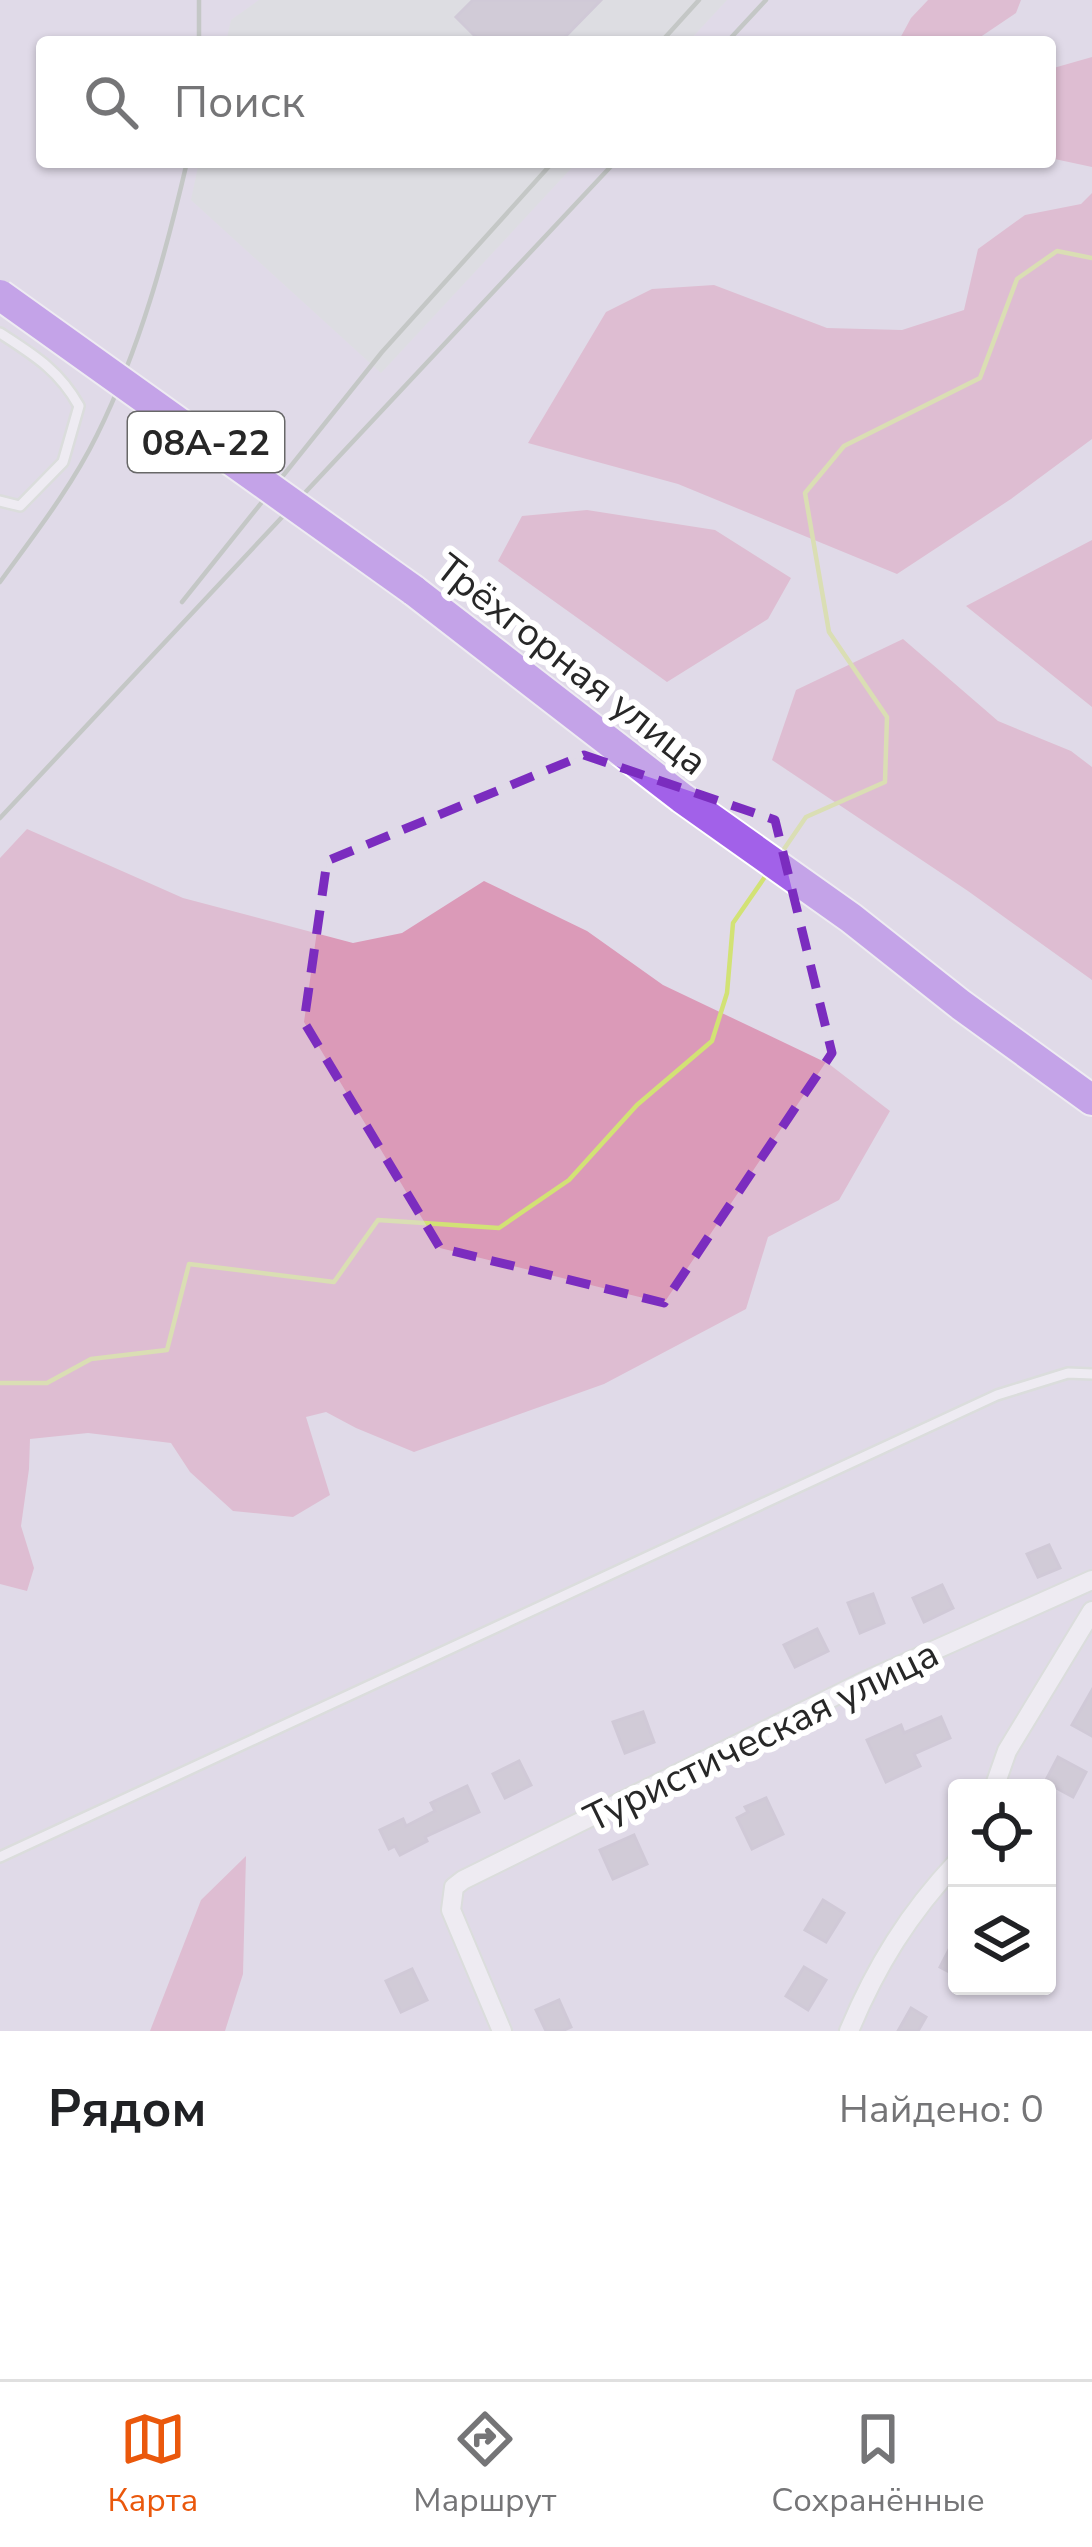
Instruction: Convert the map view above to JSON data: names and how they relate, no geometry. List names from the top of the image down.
{
  "streets": {
    "highway": ["08А-22", "Трёхгорная улица"],
    "street": ["Туристическая улица"]
  },
  "page": {
    "search": "Поиск",
    "heading": ["Рядом", "Найдено: 0"],
    "nav": ["Карта", "Маршрут", "Сохранённые"]
  }
}
